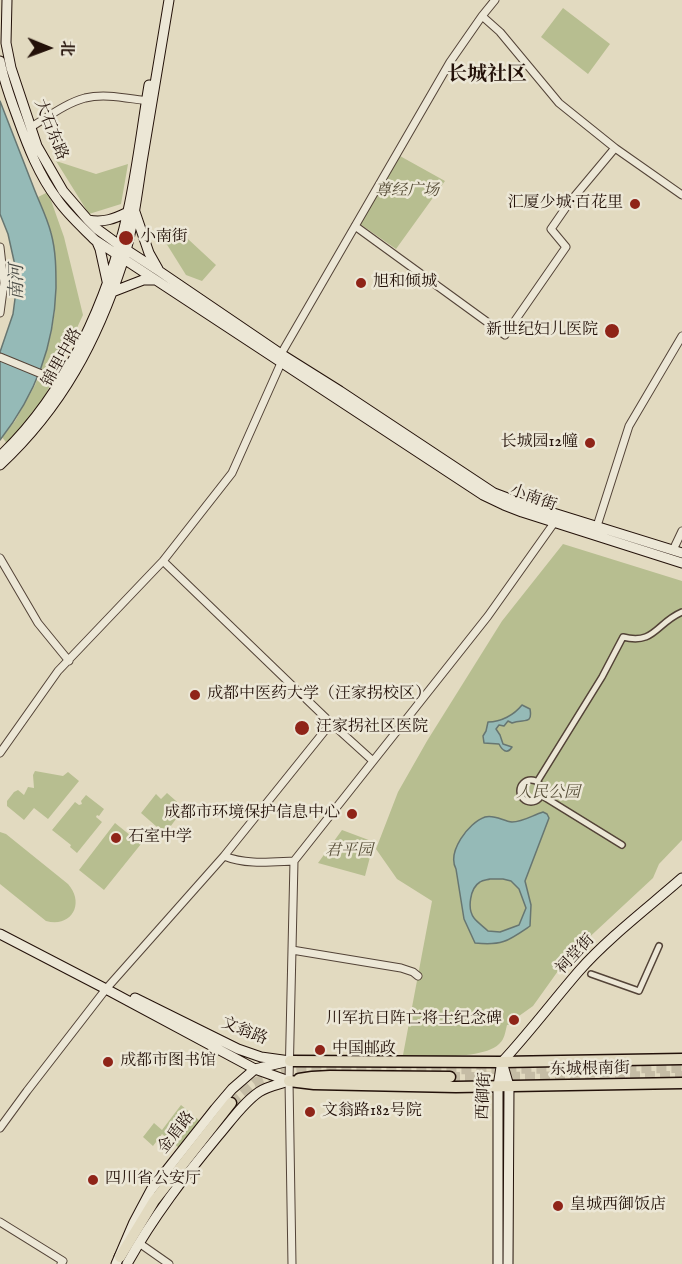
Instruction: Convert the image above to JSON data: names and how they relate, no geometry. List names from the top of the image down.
{
  "streets": {
    "main road": [
      "大石东路",
      "锦里中路",
      "小南街",
      "祠堂街",
      "文翁路",
      "东城根南街",
      "西御街",
      "金盾路"
    ]
  },
  "crossings": [
    ["大石东路", "锦里中路"],
    ["大石东路", "小南街"],
    ["锦里中路", "小南街"],
    ["祠堂街", "文翁路"],
    ["祠堂街", "东城根南街"],
    ["祠堂街", "西御街"],
    ["文翁路", "东城根南街"],
    ["文翁路", "西御街"],
    ["文翁路", "金盾路"],
    ["东城根南街", "西御街"]
  ],
  "districts": ["长城社区"],
  "water": ["南河"],
  "parks": ["尊经广场", "人民公园", "君平园"],
  "places": [
    "汇厦少城·百花里",
    "小南街",
    "旭和倾城",
    "新世纪妇儿医院",
    "长城园12幢",
    "成都中医药大学（汪家拐校区）",
    "汪家拐社区医院",
    "成都市环境保护信息中心",
    "石室中学",
    "川军抗日阵亡将士纪念碑",
    "中国邮政",
    "成都市图书馆",
    "文翁路182号院",
    "四川省公安厅",
    "皇城西御饭店"
  ],
  "north": "right"
}
